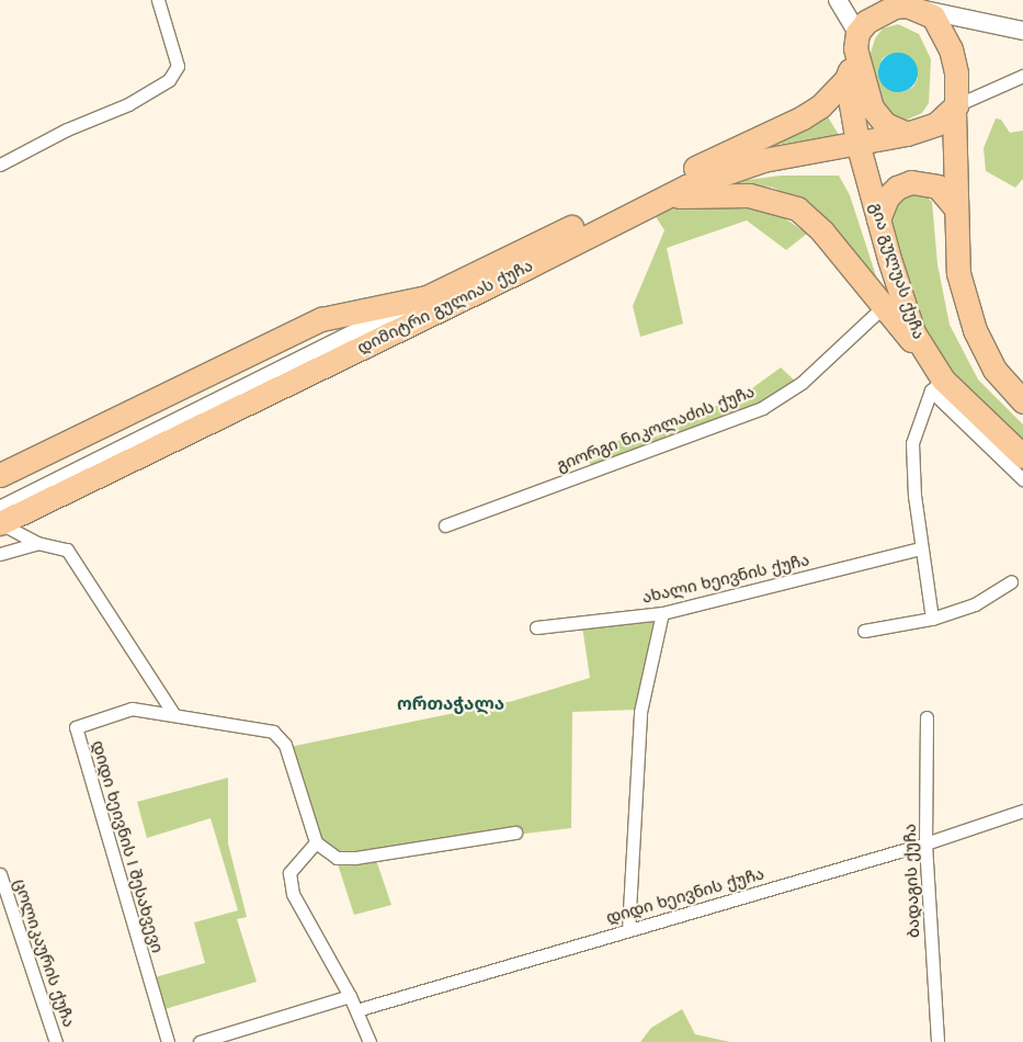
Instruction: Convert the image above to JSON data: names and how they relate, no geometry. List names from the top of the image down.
{
  "streets": {
    "highway": ["გია გულუას ქუჩა", "დიმიტრი გულიას ქუჩა"],
    "street": [
      "გიორგი ნიკოლაძის ქუჩა",
      "ახალი ხეივნის ქუჩა",
      "დიდი ხეივნის I შესახვევი",
      "ბადაგის ქუჩა",
      "დიდი ხეივნის ქუჩა",
      "ცოლიკაურის ქუჩა"
    ]
  },
  "crossings": [
    ["გია გულუას ქუჩა", "დიმიტრი გულიას ქუჩა"],
    ["ბადაგის ქუჩა", "დიდი ხეივნის ქუჩა"]
  ],
  "districts": ["ორთაჭალა"]
}
